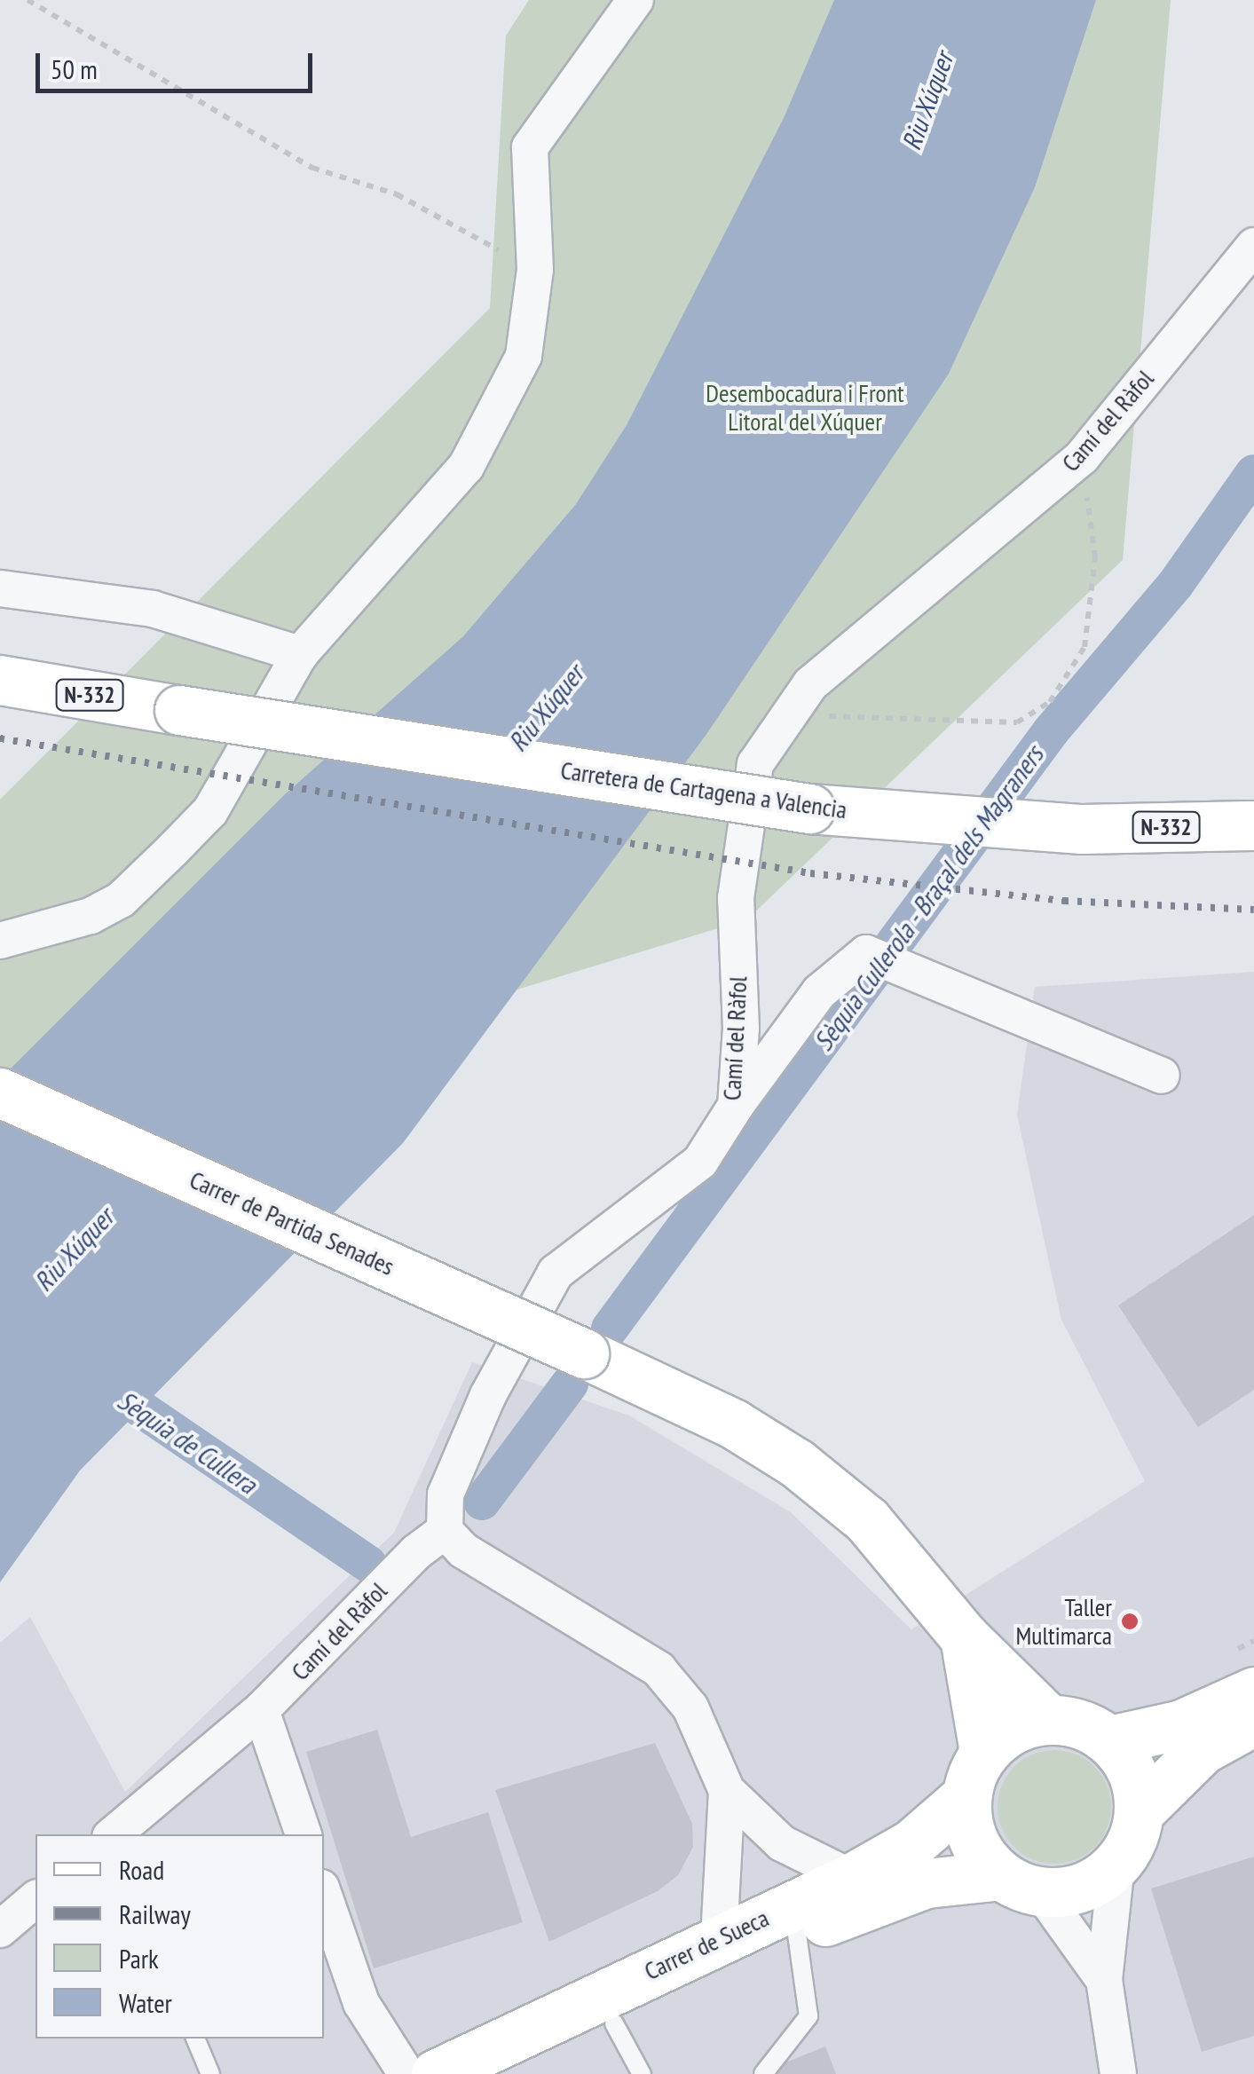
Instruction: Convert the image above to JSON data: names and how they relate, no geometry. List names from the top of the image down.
{
  "streets": {
    "main road": [
      "N-332",
      "Carretera de Cartagena a Valencia",
      "Carrer de Partida Senades",
      "Carrer de Sueca"
    ],
    "street": ["Camí del Ràfol"]
  },
  "crossings": [
    ["Carrer de Partida Senades", "Carrer de Sueca"]
  ],
  "water": ["Riu Xúquer", "Sèquia Cullerola - Braçal dels Magraners", "Sèquia de Cullera"],
  "parks": ["Desembocadura i Front Litoral del Xúquer"],
  "places": ["Taller Multimarca"],
  "legend": [
    "Road",
    "Railway",
    "Park",
    "Water"
  ],
  "scale_bar": "50 m"
}
